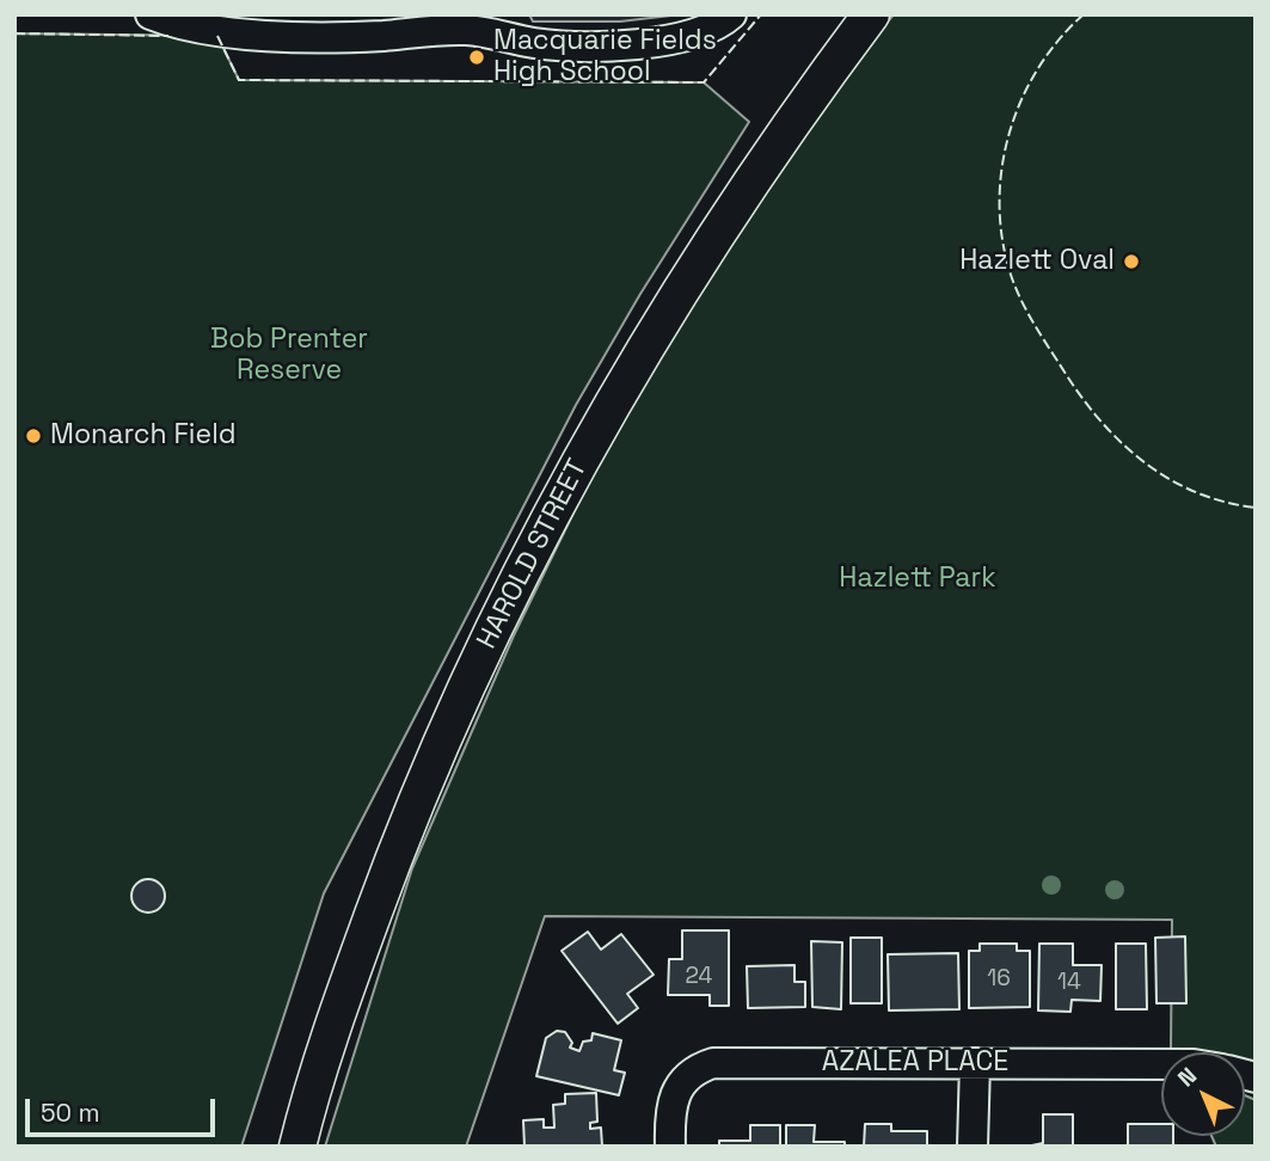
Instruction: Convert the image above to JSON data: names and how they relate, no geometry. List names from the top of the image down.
{
  "streets": {
    "main road": ["HAROLD STREET"],
    "street": ["AZALEA PLACE"]
  },
  "parks": ["Bob Prenter Reserve", "Hazlett Park"],
  "places": ["Macquarie Fields High School", "Hazlett Oval", "Monarch Field"],
  "house_numbers": ["24", "16", "14"],
  "scale_bar": "50 m",
  "north": "top left"
}
